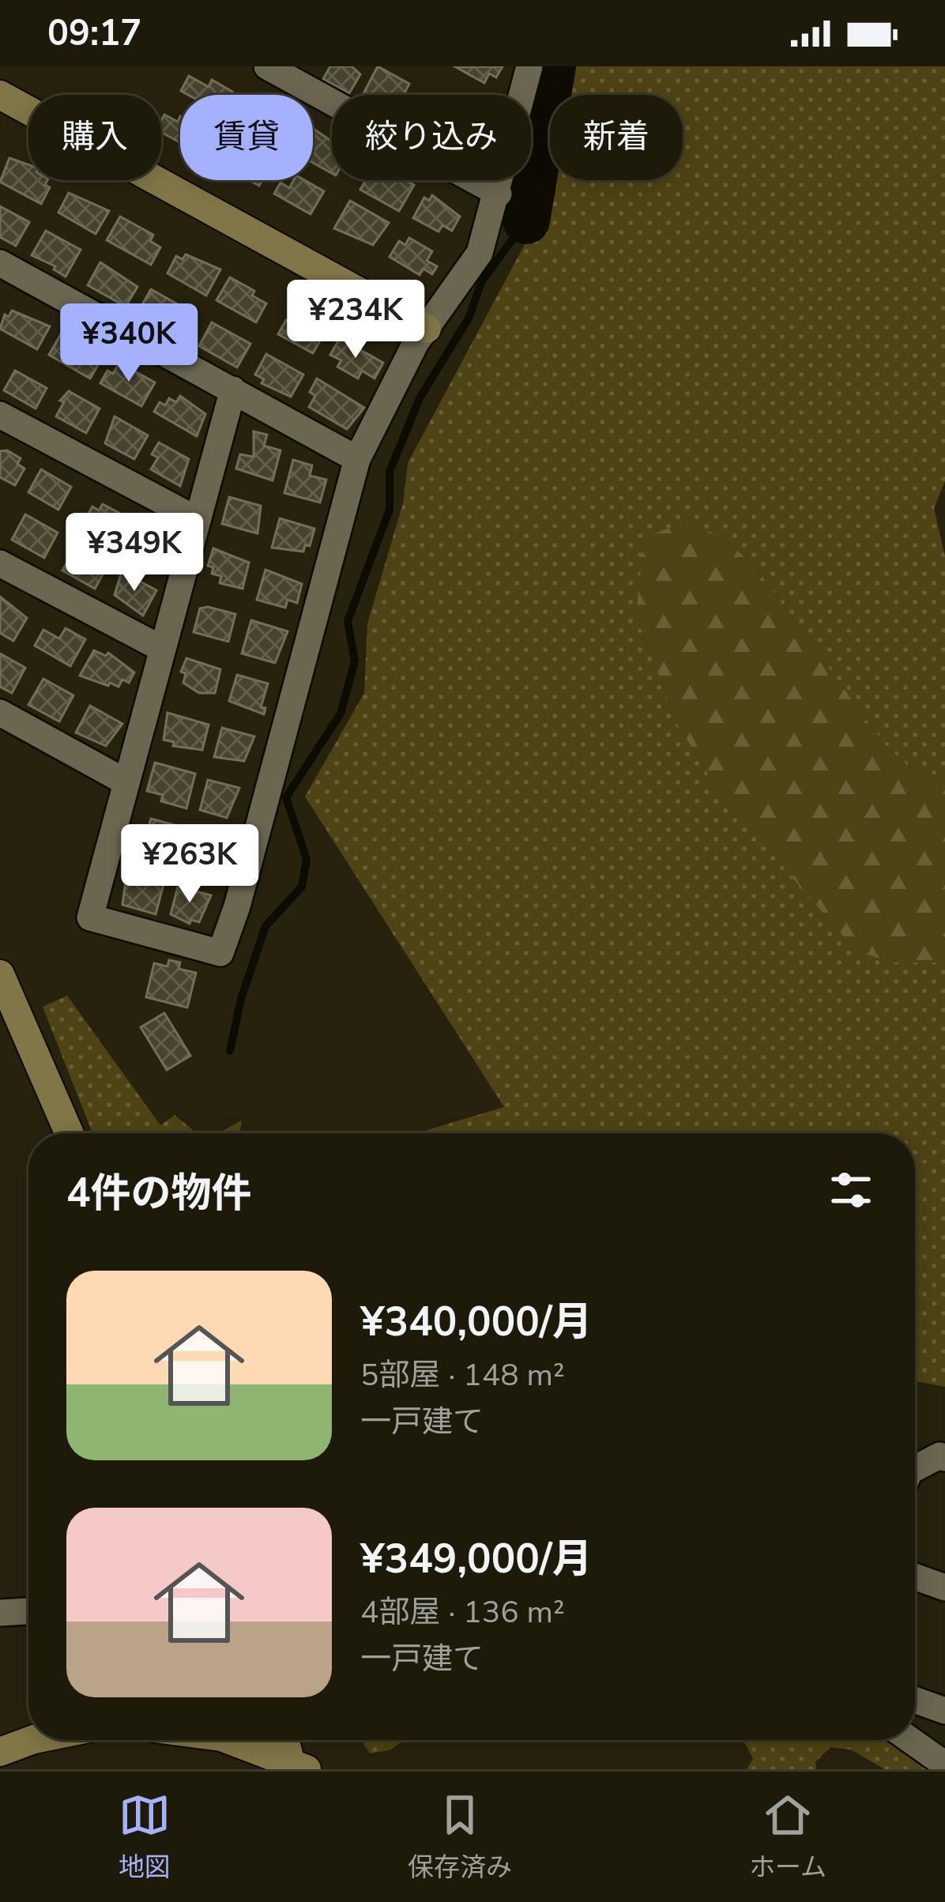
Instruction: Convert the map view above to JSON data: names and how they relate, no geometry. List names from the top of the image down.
{
  "page": {
    "status": "09:17",
    "chip": [
      "購入",
      "賃貸",
      "絞り込み",
      "新着"
    ],
    "price": [
      "¥234K",
      "¥340K",
      "¥349K",
      "¥263K"
    ],
    "heading": "4件の物件",
    "list": [
      {
        "name": "¥340,000/月",
        "note": "5部屋 · 148 m² · 一戸建て"
      },
      {
        "name": "¥349,000/月",
        "note": "4部屋 · 136 m² · 一戸建て"
      }
    ],
    "tabs": ["地図", "保存済み", "ホーム"]
  }
}
